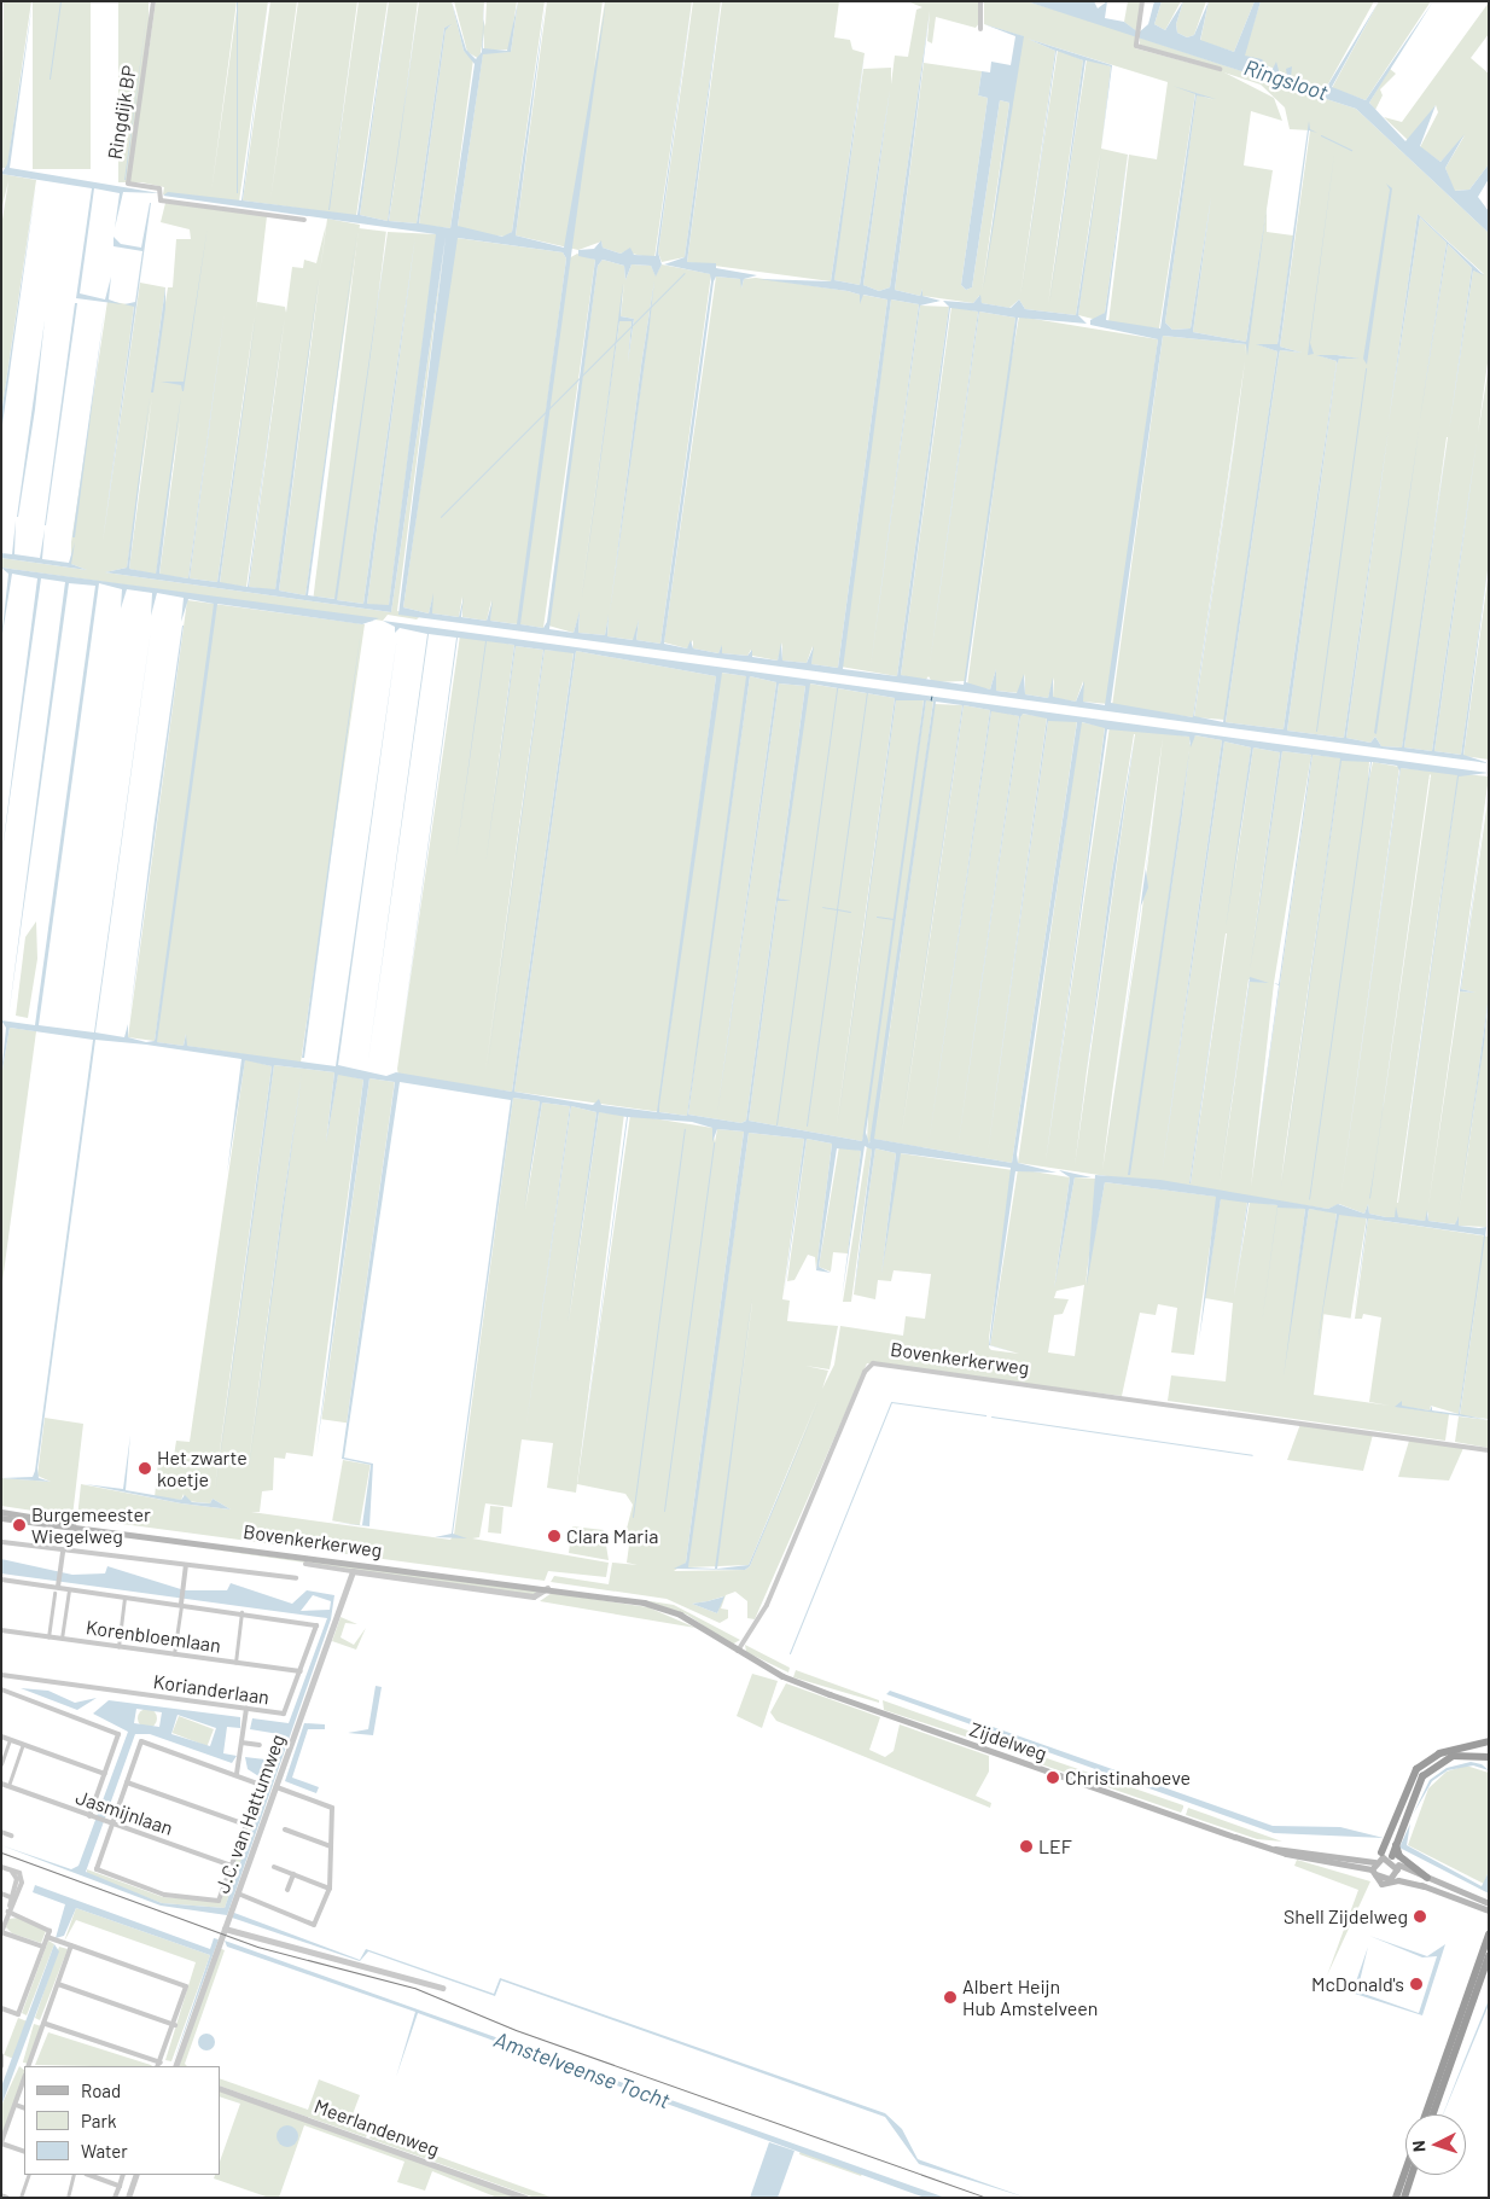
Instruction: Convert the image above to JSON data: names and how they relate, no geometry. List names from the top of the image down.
{
  "streets": {
    "main road": ["Bovenkerkerweg", "Zijdelweg"],
    "street": [
      "Ringdijk BP",
      "Korenbloemlaan",
      "Korianderlaan",
      "Jasmijnlaan",
      "J.C. van Hattumweg",
      "Meerlandenweg"
    ]
  },
  "crossings": [
    ["Bovenkerkerweg", "Zijdelweg"],
    ["Bovenkerkerweg", "J.C. van Hattumweg"],
    ["Korenbloemlaan", "Korianderlaan"]
  ],
  "water": ["Ringsloot", "Amstelveense Tocht"],
  "places": [
    "Het zwarte koetje",
    "Burgemeester Wiegelweg",
    "Clara Maria",
    "Christinahoeve",
    "LEF",
    "Shell Zijdelweg",
    "McDonald's",
    "Albert Heijn Hub Amstelveen"
  ],
  "legend": ["Road", "Park", "Water"],
  "north": "left"
}
